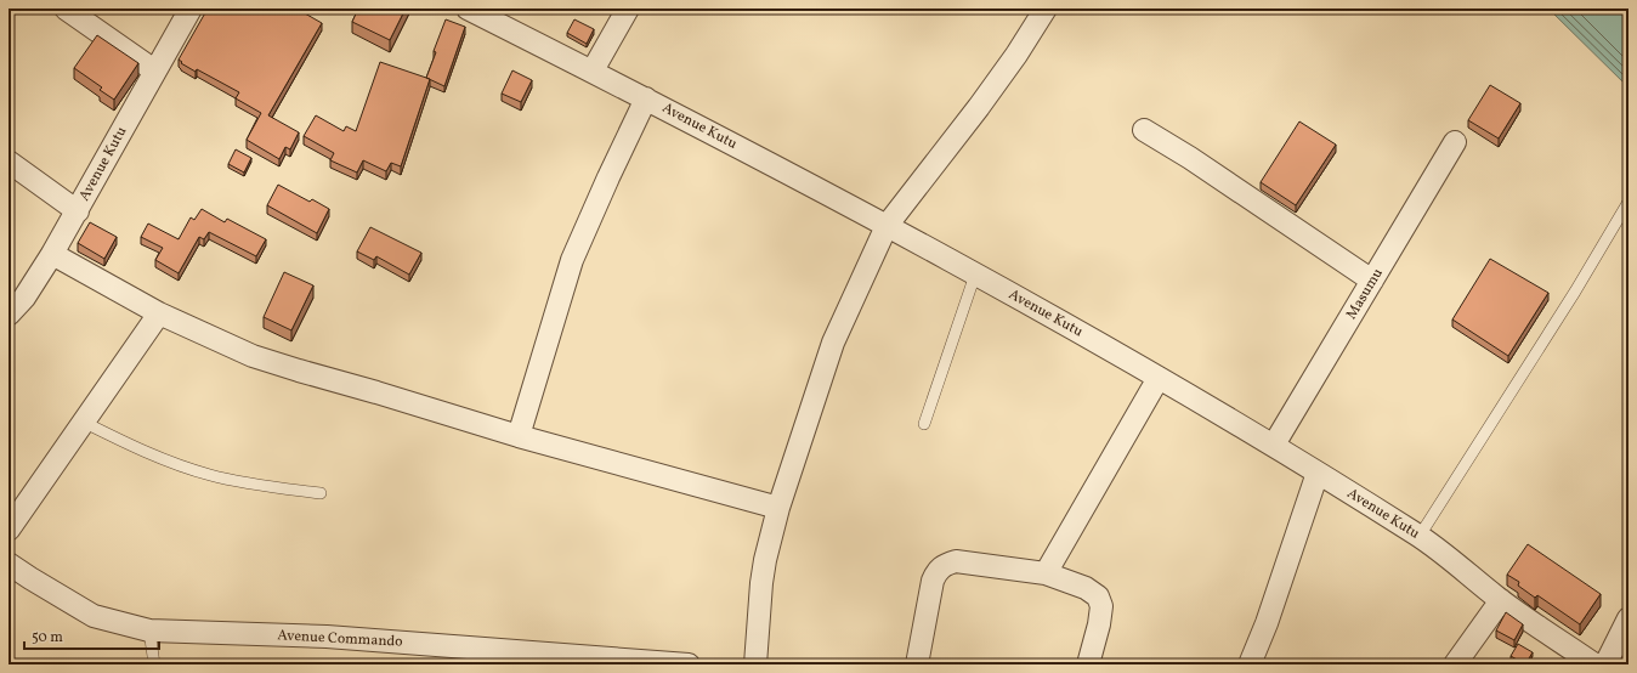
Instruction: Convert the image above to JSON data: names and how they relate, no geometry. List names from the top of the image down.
{
  "streets": {
    "street": ["Avenue Kutu", "Masumu", "Avenue Commando"]
  },
  "crossings": [
    ["Avenue Kutu", "Masumu"]
  ],
  "scale_bar": "50 m"
}
